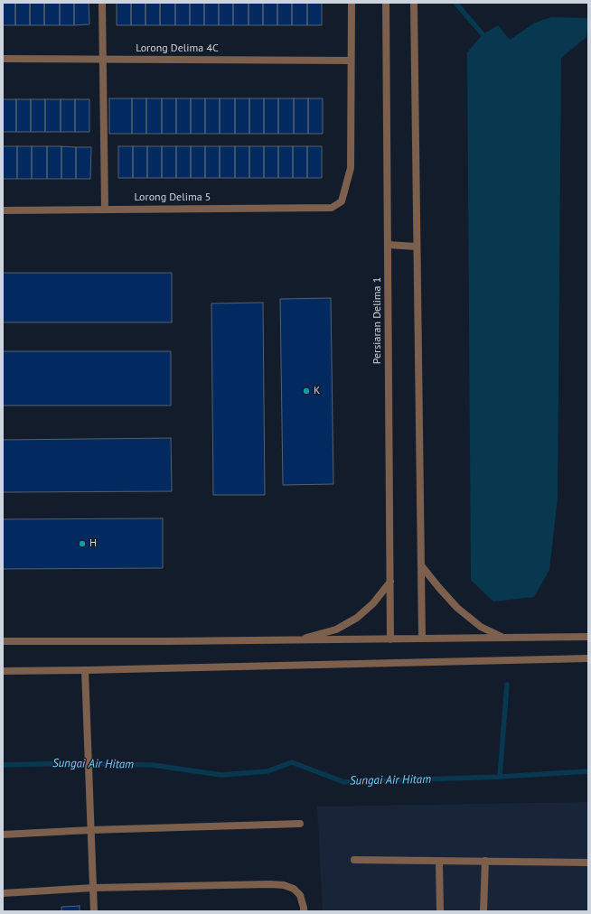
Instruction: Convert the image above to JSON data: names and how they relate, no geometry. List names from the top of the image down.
{
  "streets": {
    "street": ["Lorong Delima 4C", "Lorong Delima 5", "Persiaran Delima 1"]
  },
  "crossings": [
    ["Lorong Delima 4C", "Lorong Delima 5"]
  ],
  "water": ["Sungai Air Hitam"],
  "places": ["K", "H"]
}
